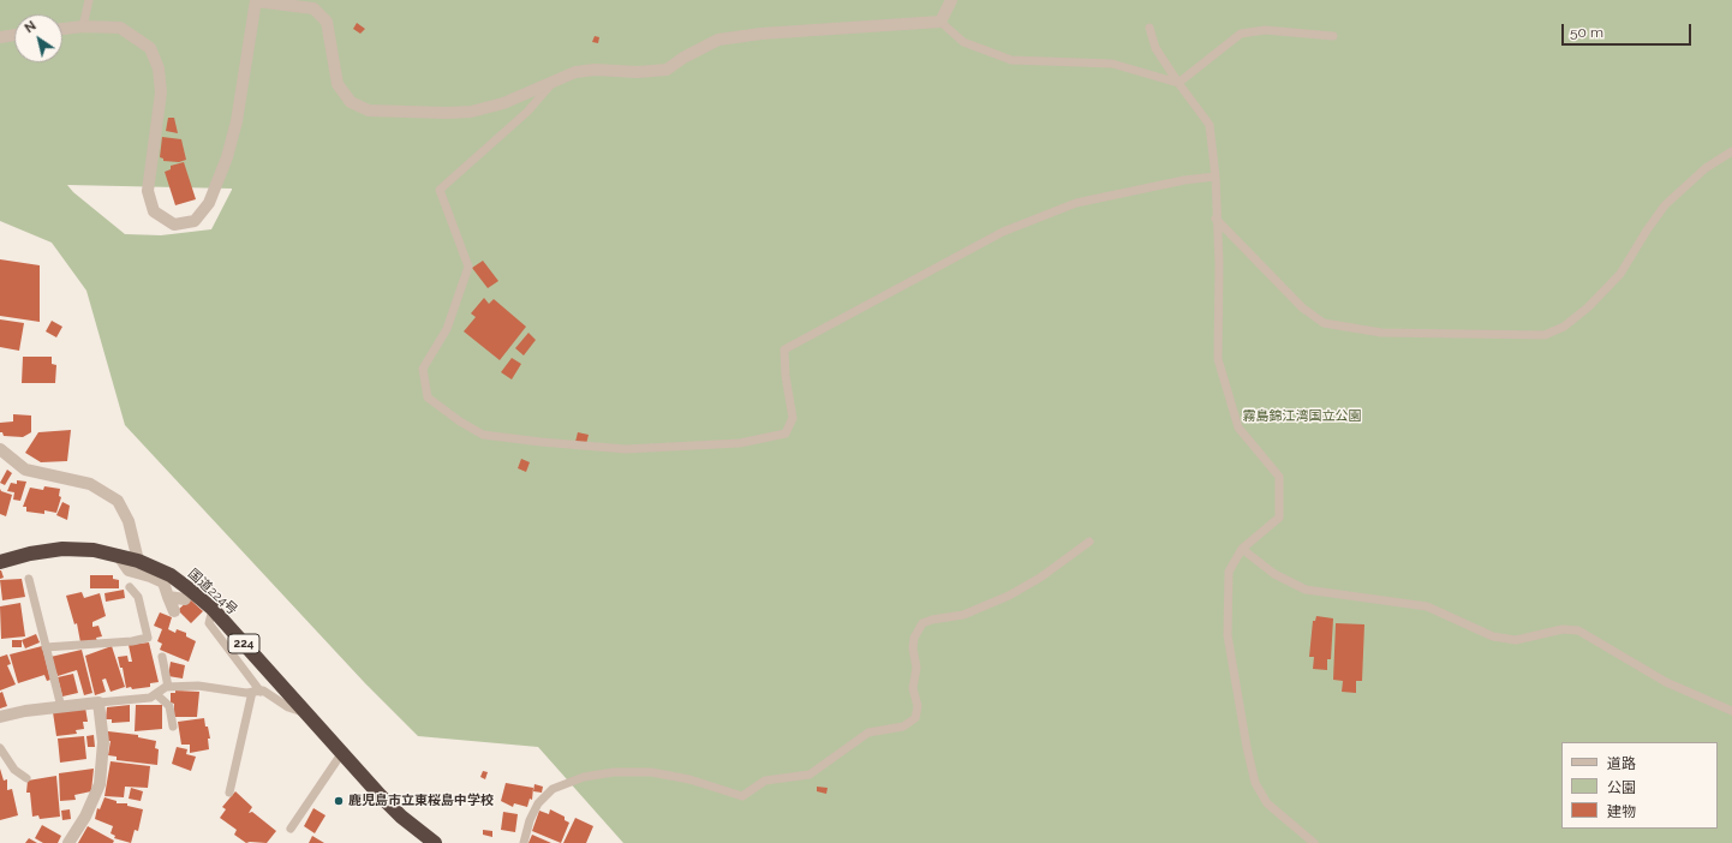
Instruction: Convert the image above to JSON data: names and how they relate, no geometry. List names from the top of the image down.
{
  "streets": {
    "highway": ["国道224号", "224"]
  },
  "parks": ["霧島錦江湾国立公園"],
  "places": ["鹿児島市立東桜島中学校"],
  "legend": ["道路", "公園", "建物"],
  "scale_bar": "50 m",
  "north": "top left"
}
